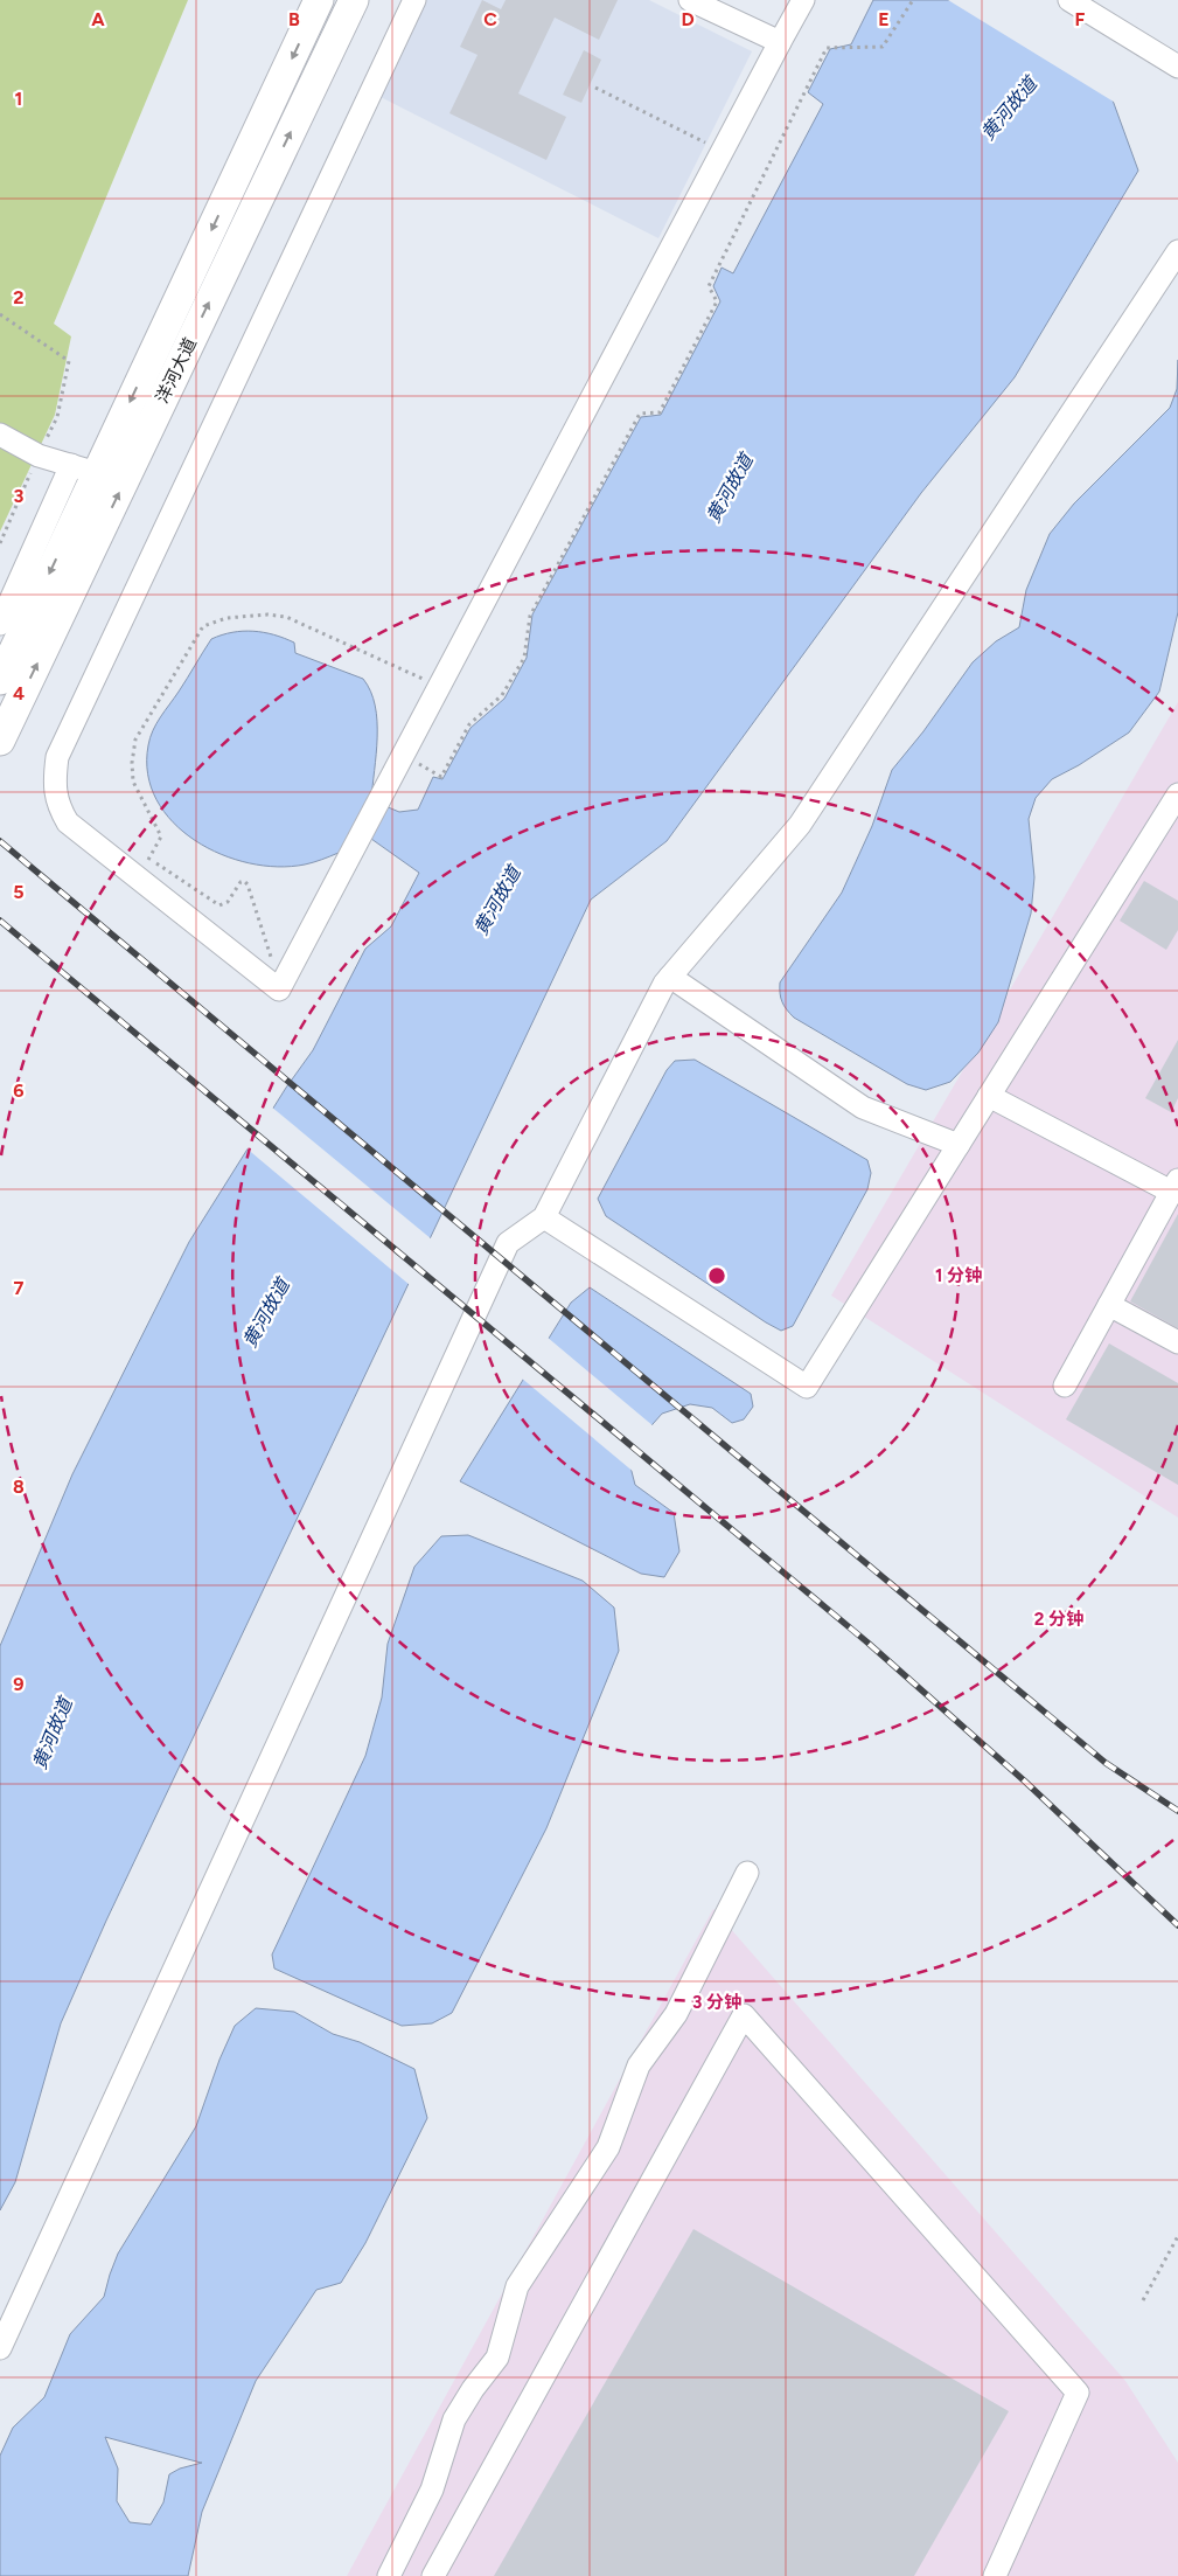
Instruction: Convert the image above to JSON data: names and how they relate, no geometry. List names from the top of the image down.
{
  "streets": {
    "main road": ["洋河大道"]
  },
  "water": ["黄河故道"],
  "grid": {
    "columns": [
      "A",
      "B",
      "C",
      "D",
      "E",
      "F"
    ],
    "rows": [
      "1",
      "2",
      "3",
      "4",
      "5",
      "6",
      "7",
      "8",
      "9"
    ]
  },
  "rings": ["1 分钟", "2 分钟", "3 分钟"]
}
